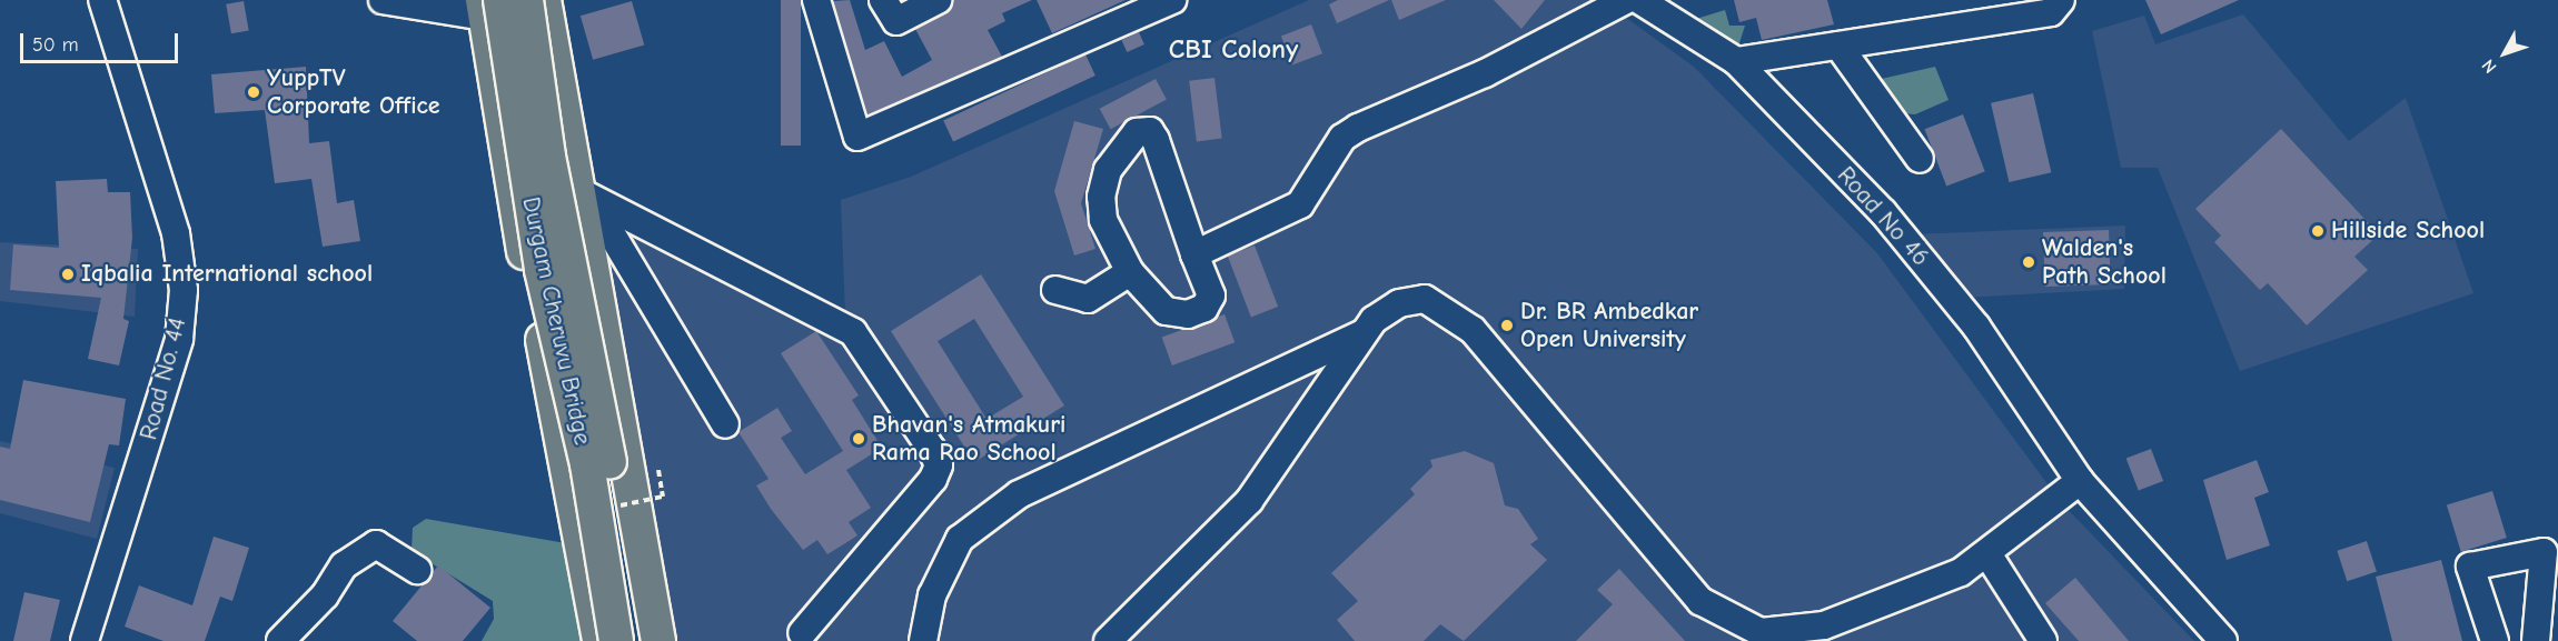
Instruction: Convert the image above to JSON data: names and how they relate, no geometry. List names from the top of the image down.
{
  "streets": {
    "main road": ["Durgam Cheruvu Bridge"],
    "street": ["Road No 46", "Road No. 44"]
  },
  "districts": ["CBI Colony"],
  "places": [
    "YuppTV Corporate Office",
    "Hillside School",
    "Walden's Path School",
    "Iqbalia International school",
    "Dr. BR Ambedkar Open University",
    "Bhavan's Atmakuri Rama Rao School"
  ],
  "scale_bar": "50 m",
  "north": "bottom left"
}
